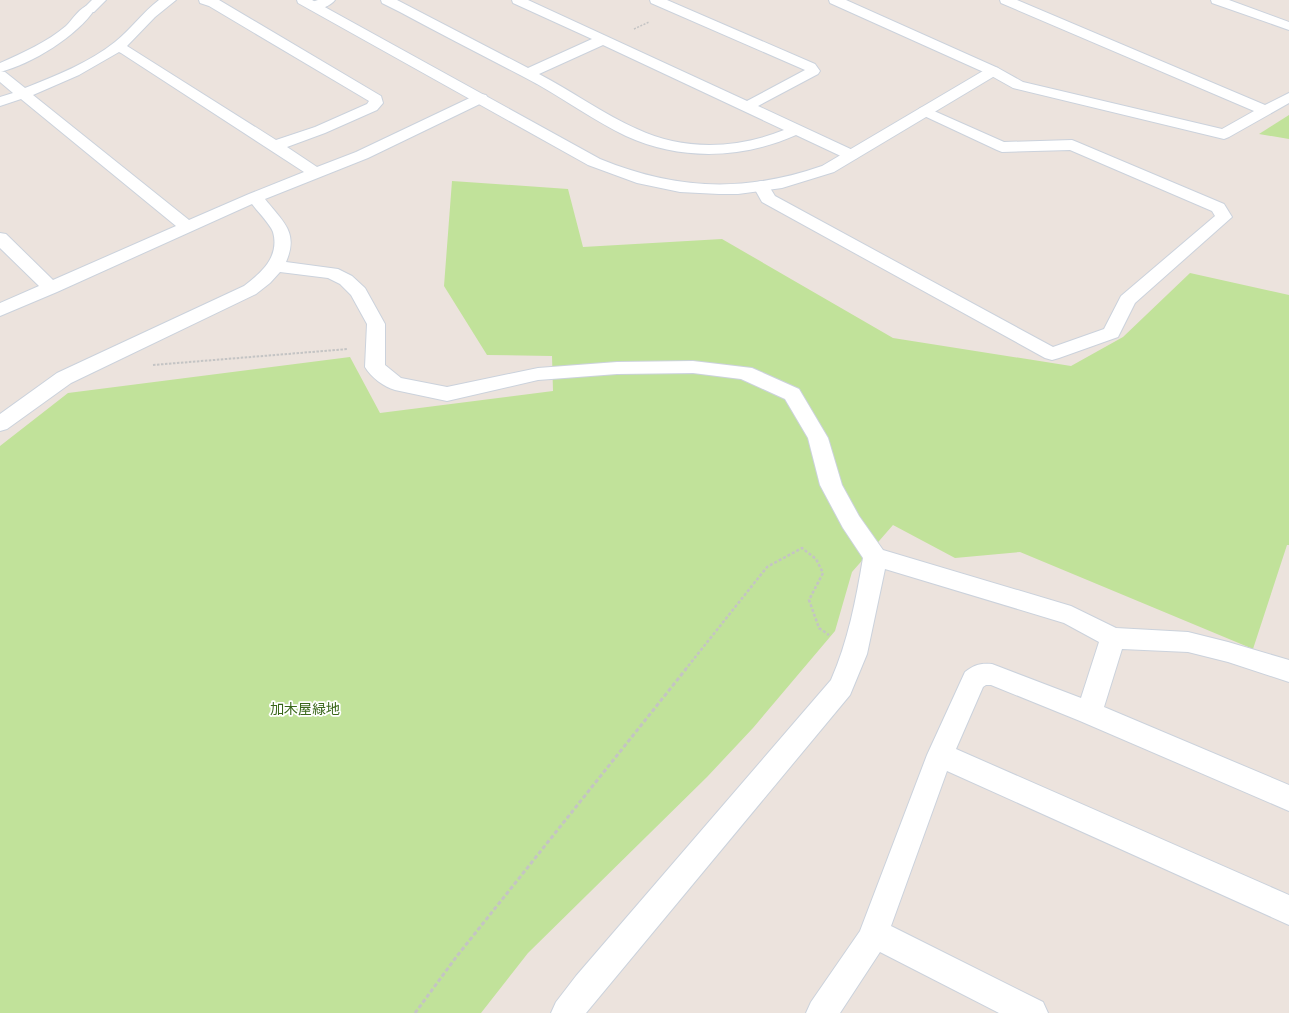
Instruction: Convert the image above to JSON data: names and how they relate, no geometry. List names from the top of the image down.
{
  "parks": ["加木屋緑地"]
}
